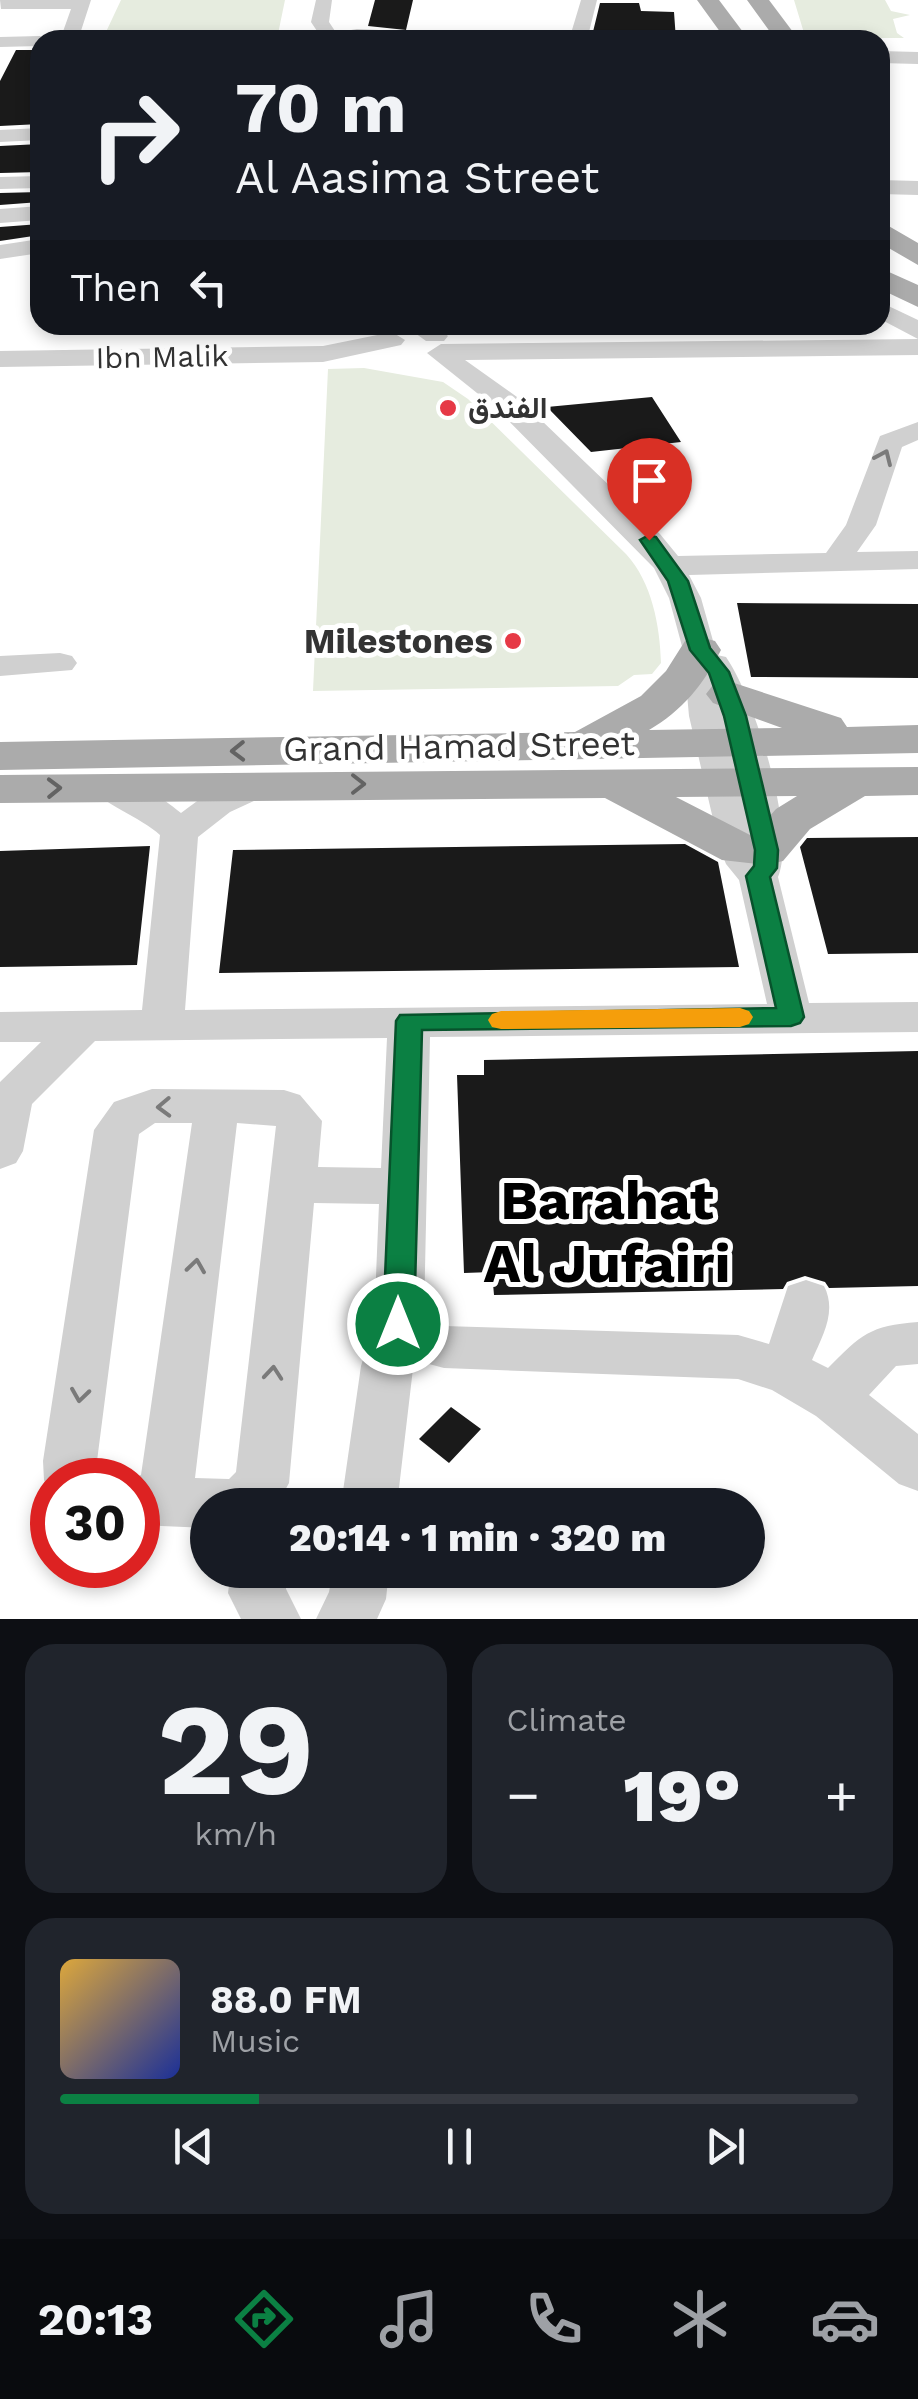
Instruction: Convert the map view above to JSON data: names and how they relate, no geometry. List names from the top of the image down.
{
  "streets": {
    "main road": ["Grand Hamad Street"],
    "street": ["Ibn Malik"]
  },
  "districts": ["Barahat Al Jufairi"],
  "places": ["الفندق", "Milestones"],
  "page": {
    "turn": ["70 m", "Al Aasima Street"],
    "then": "Then",
    "limit": "30",
    "trip": "20:14 · 1 min · 320 m",
    "tile": [
      ["29", "km/h"],
      "Climate"
    ],
    "heat": ["−", "19°", "+"],
    "song": ["88.0 FM", "Music"],
    "tabs": "20:13"
  }
}
